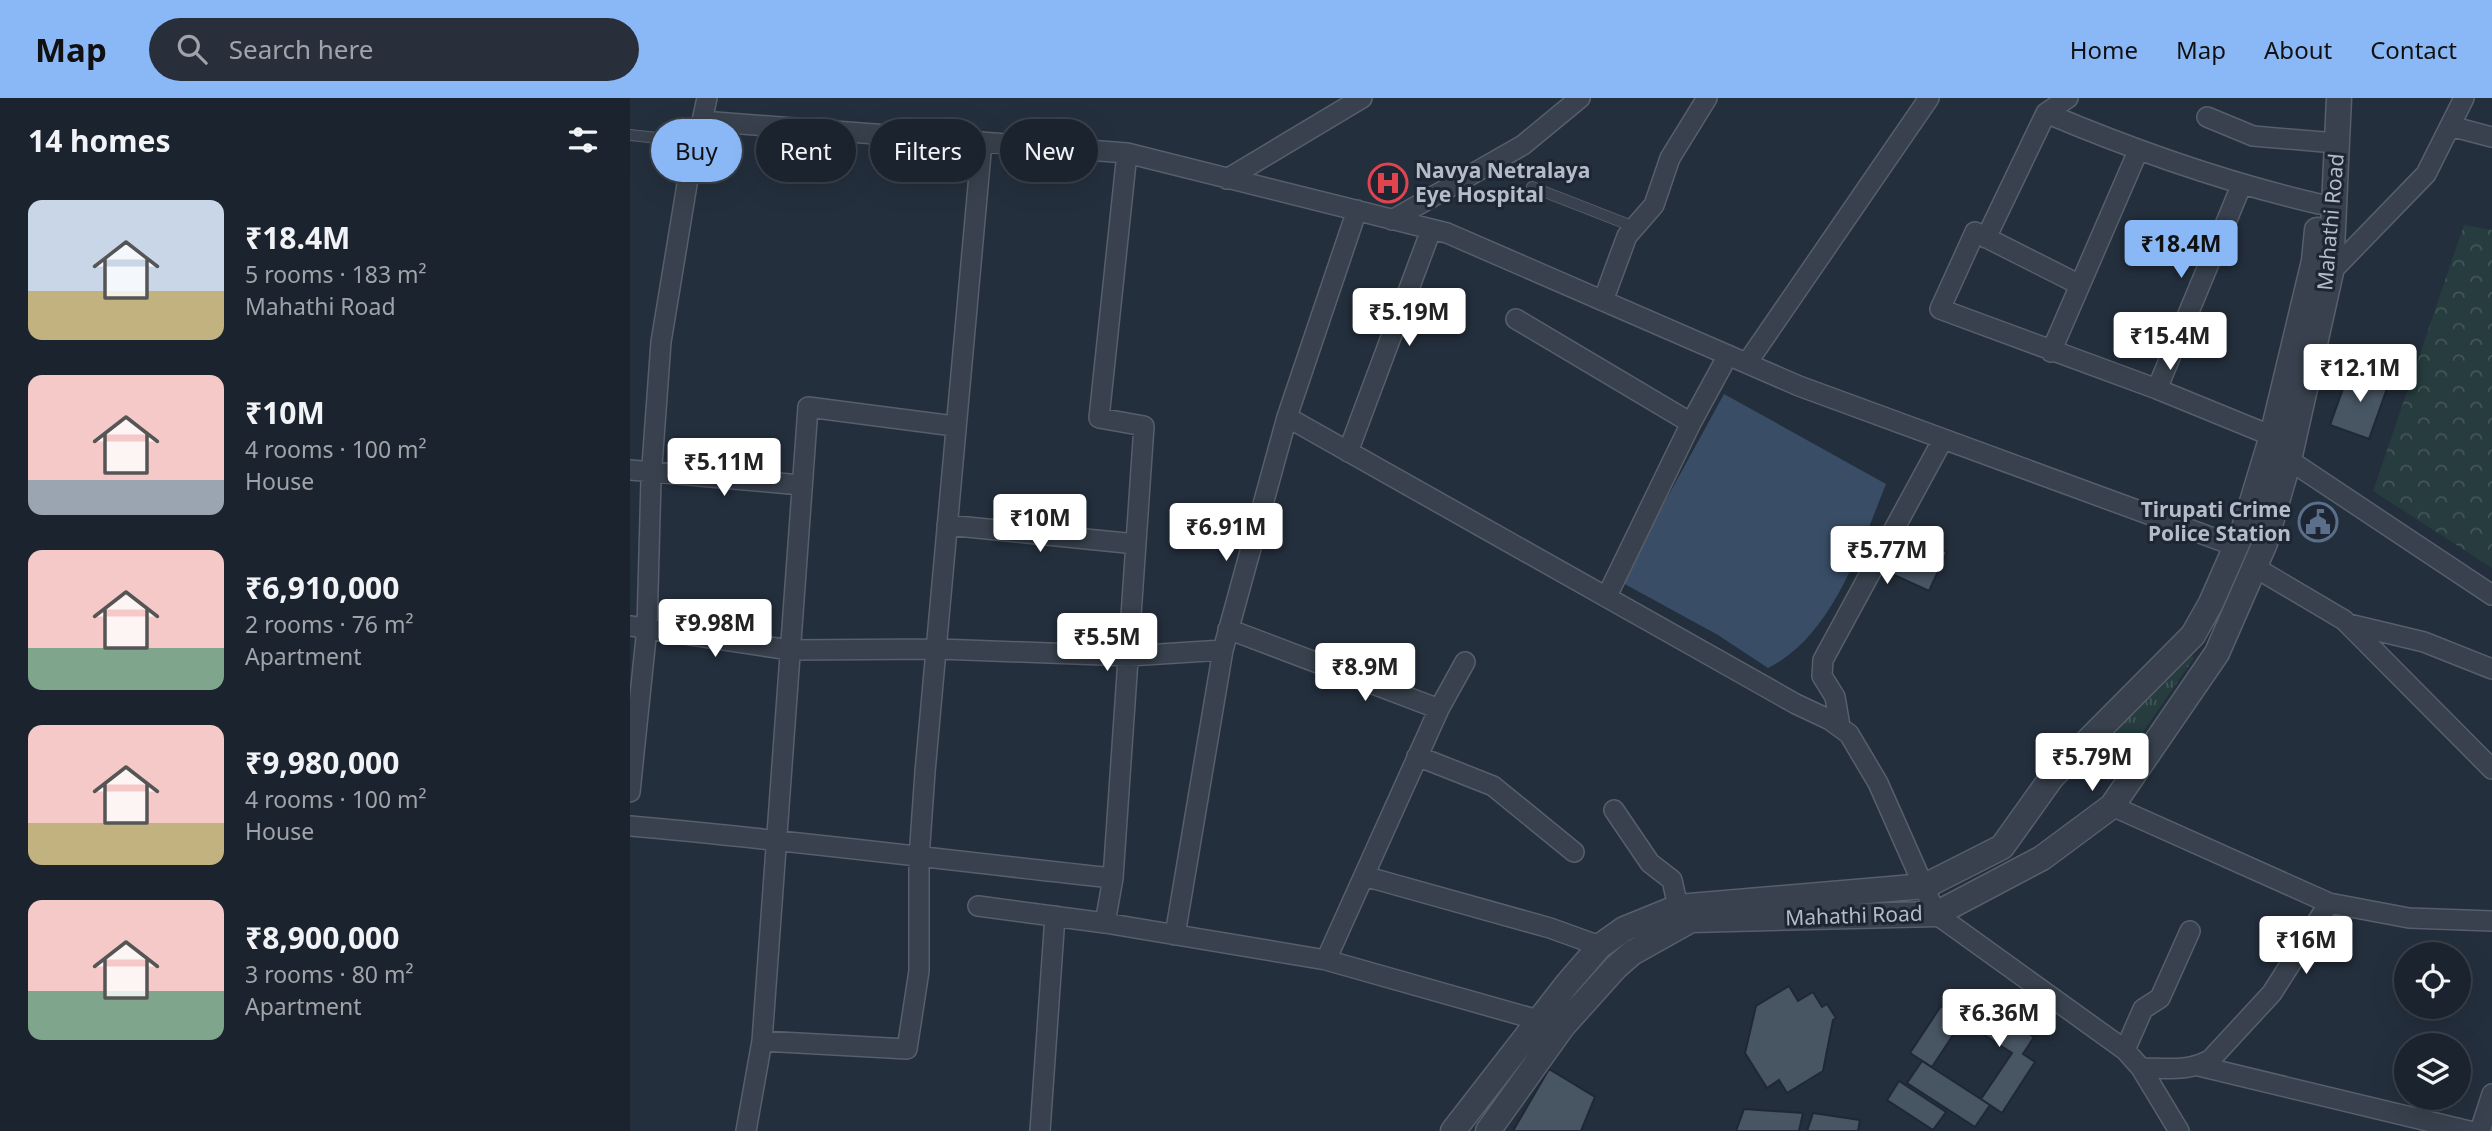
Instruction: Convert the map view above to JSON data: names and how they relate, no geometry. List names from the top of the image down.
{
  "streets": {
    "street": ["Mahathi Road"]
  },
  "places": {
    "hospital": ["Navya Netralaya Eye Hospital"],
    "public building": ["Tirupati Crime Police Station"]
  },
  "page": {
    "header": "Map",
    "search": "Search here",
    "nav": [
      "Home",
      "Map",
      "About",
      "Contact"
    ],
    "heading": "14 homes",
    "chip": [
      "Buy",
      "Rent",
      "Filters",
      "New"
    ],
    "list": [
      {
        "name": "₹18.4M",
        "note": "5 rooms · 183 m² · Mahathi Road"
      },
      {
        "name": "₹10M",
        "note": "4 rooms · 100 m² · House"
      },
      {
        "name": "₹6,910,000",
        "note": "2 rooms · 76 m² · Apartment"
      },
      {
        "name": "₹9,980,000",
        "note": "4 rooms · 100 m² · House"
      },
      {
        "name": "₹8,900,000",
        "note": "3 rooms · 80 m² · Apartment"
      }
    ],
    "price": [
      "₹18.4M",
      "₹5.19M",
      "₹15.4M",
      "₹12.1M",
      "₹5.11M",
      "₹10M",
      "₹6.91M",
      "₹5.77M",
      "₹9.98M",
      "₹5.5M",
      "₹8.9M",
      "₹5.79M",
      "₹16M",
      "₹6.36M"
    ]
  }
}
